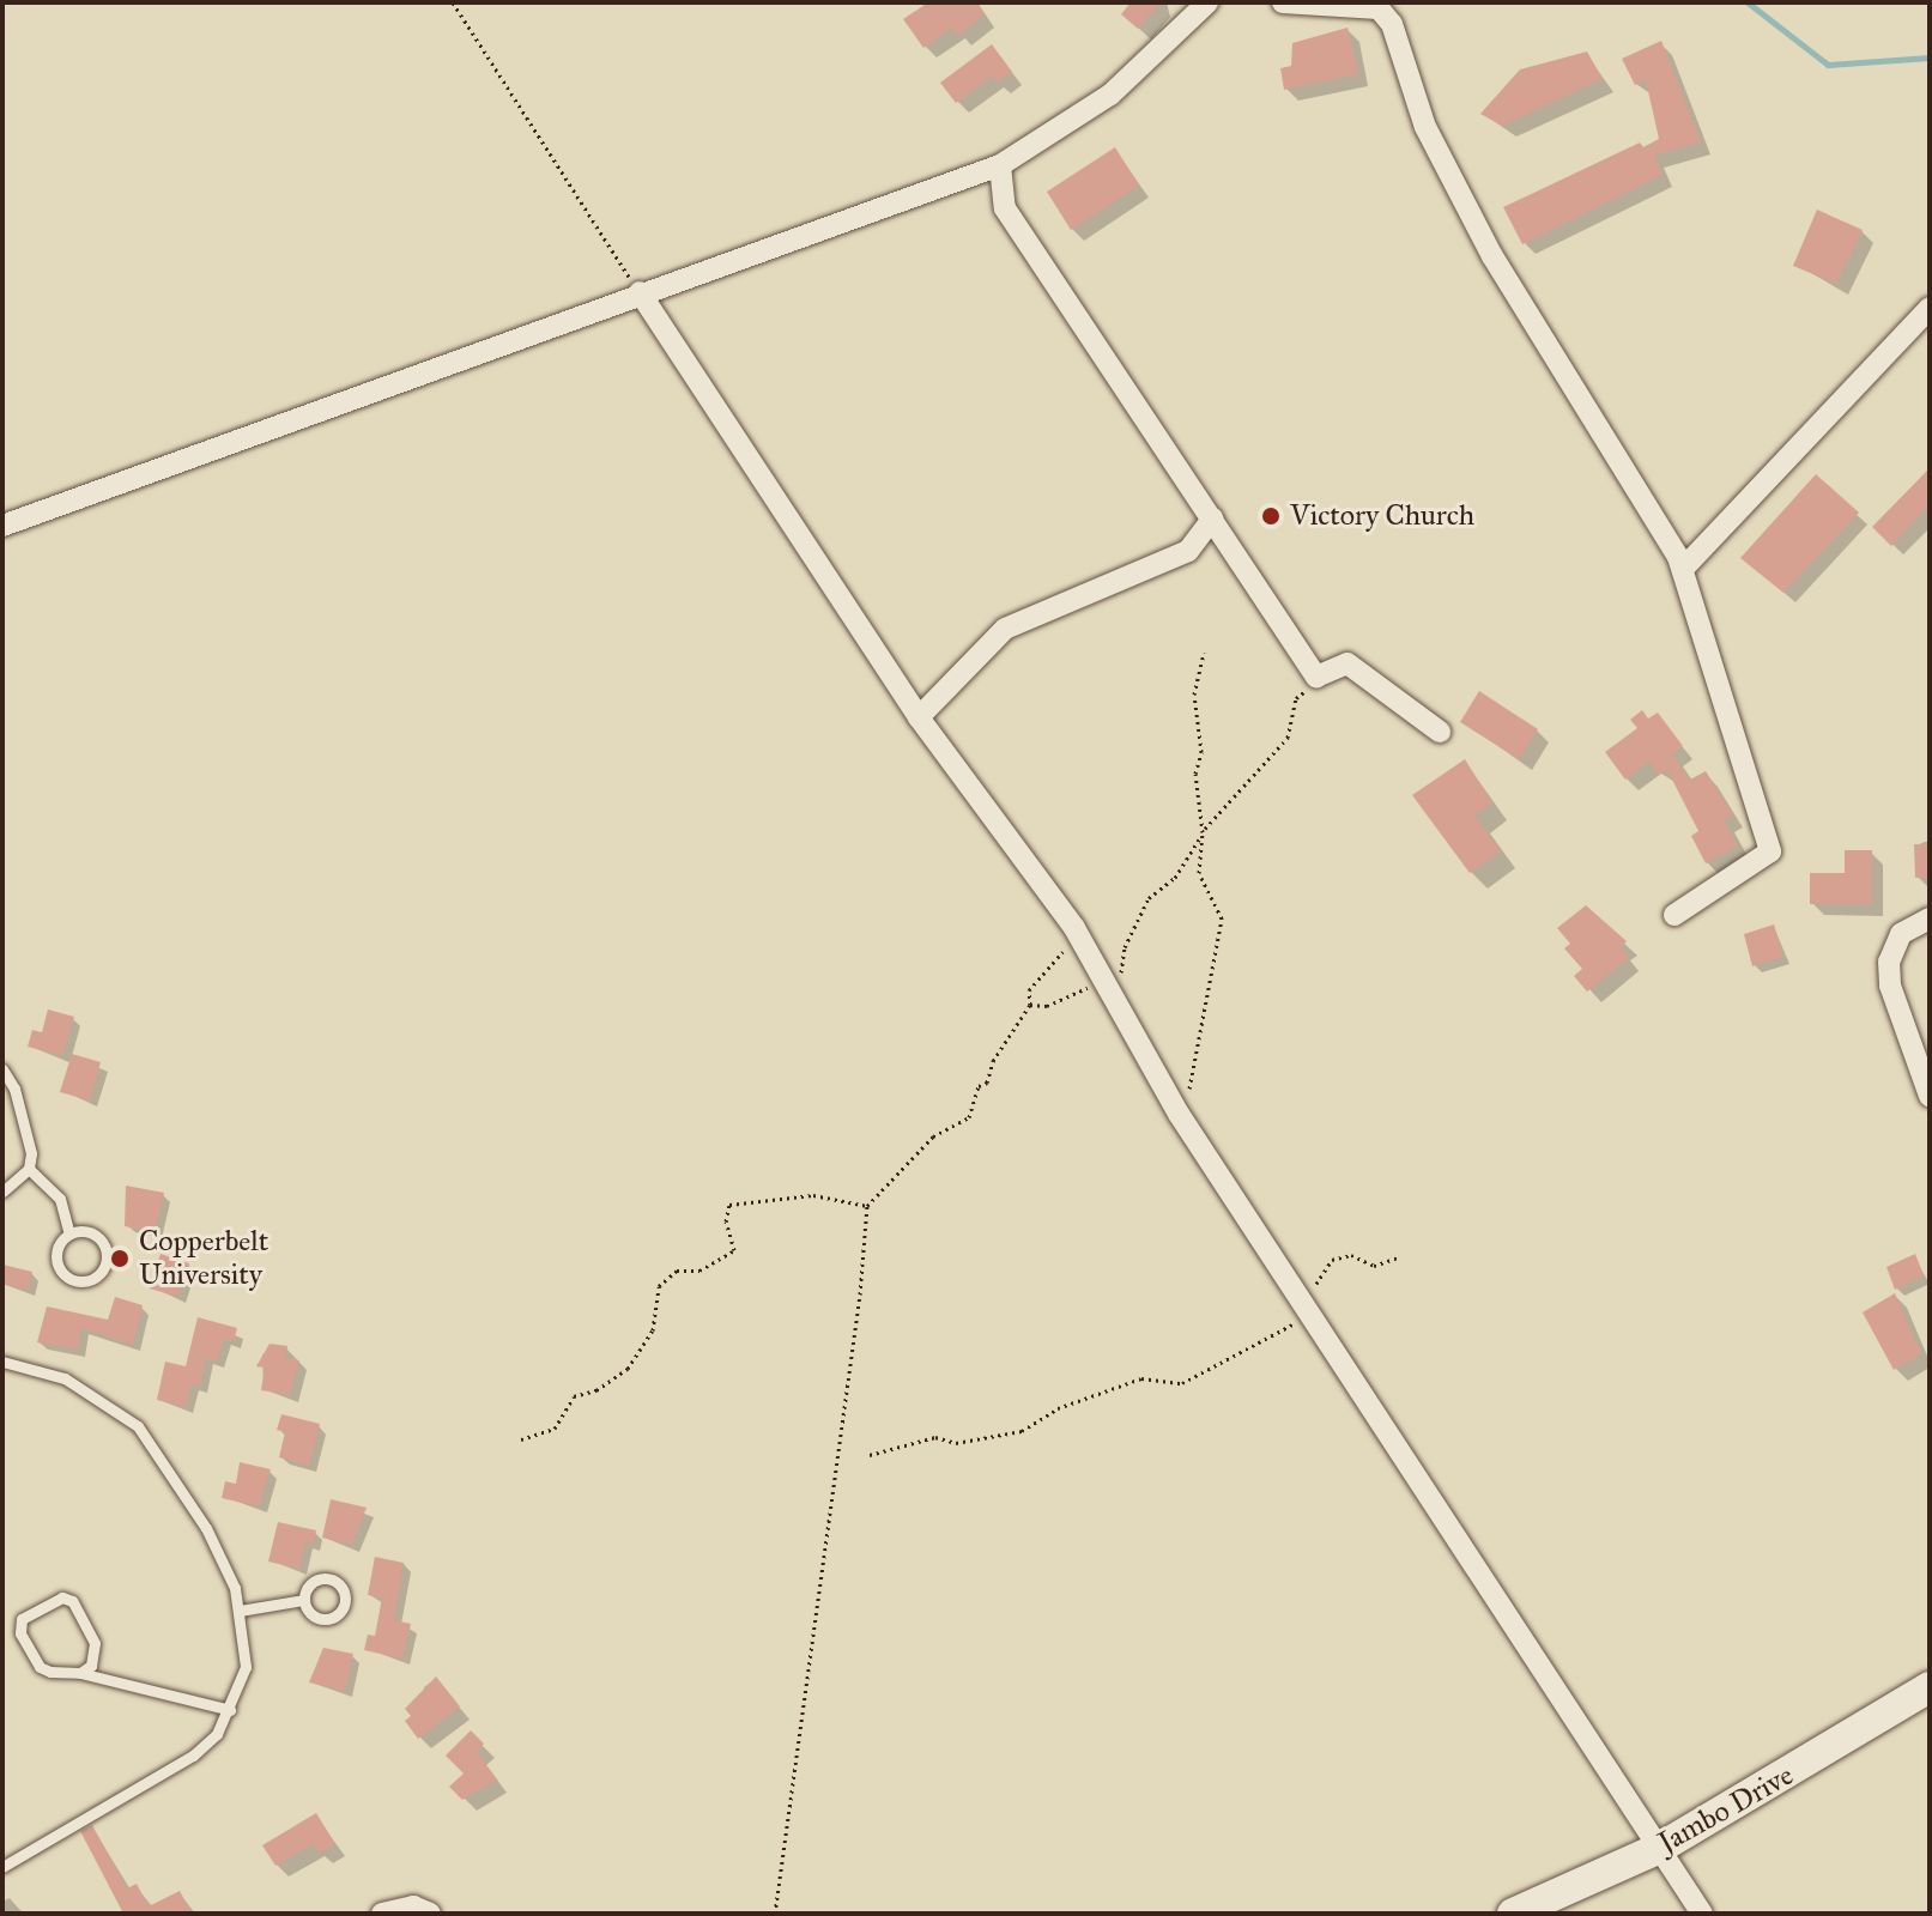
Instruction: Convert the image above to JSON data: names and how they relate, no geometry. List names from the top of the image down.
{
  "streets": {
    "main road": ["Jambo Drive"]
  },
  "places": ["Victory Church", "Copperbelt University"]
}
